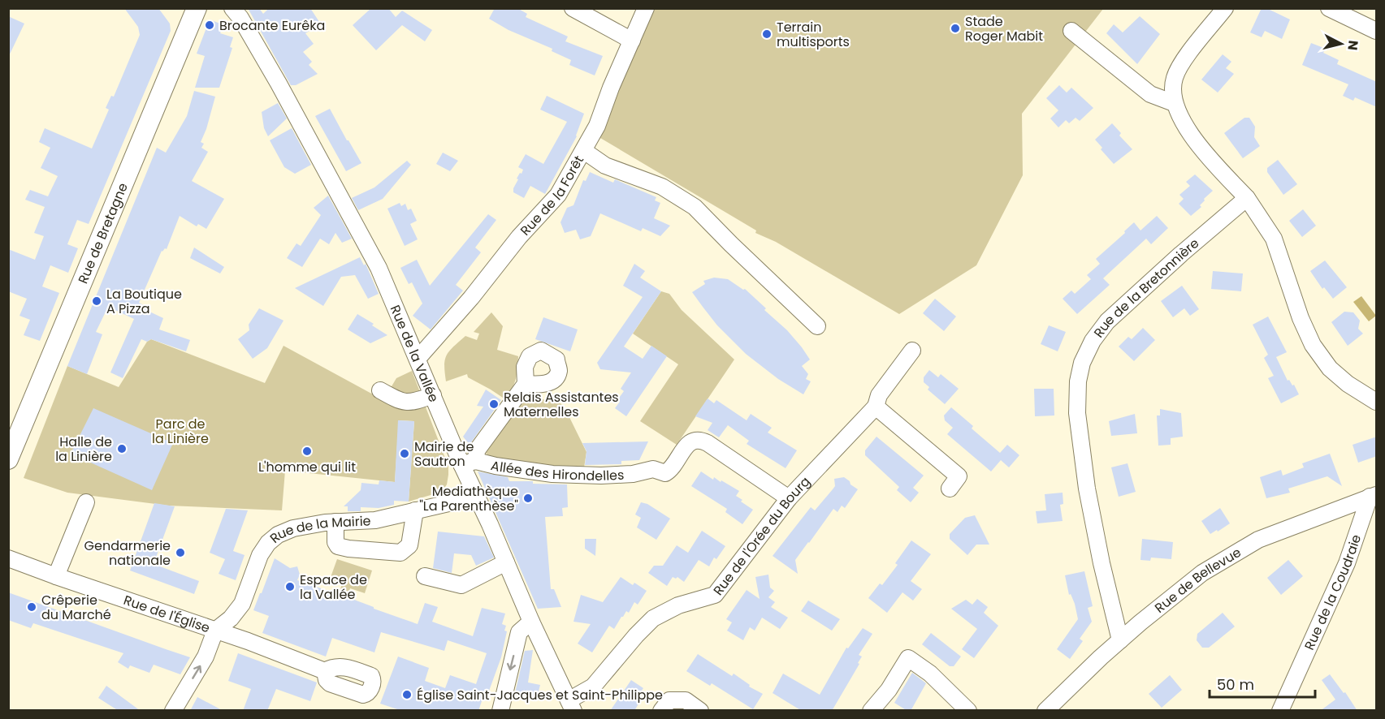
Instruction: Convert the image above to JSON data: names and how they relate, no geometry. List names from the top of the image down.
{
  "streets": {
    "main road": ["Rue de Bretagne"],
    "street": [
      "Rue de la Forêt",
      "Rue de la Bretonnière",
      "Rue de la Vallée",
      "Allée des Hirondelles",
      "Rue de la Mairie",
      "Rue de l'Orée du Bourg",
      "Rue de Bellevue",
      "Rue de la Coudraie",
      "Rue de l'Église"
    ]
  },
  "crossings": [
    ["Rue de la Forêt", "Rue de la Vallée"],
    ["Rue de la Bretonnière", "Rue de Bellevue"],
    ["Rue de la Vallée", "Allée des Hirondelles"],
    ["Rue de la Vallée", "Rue de la Mairie"],
    ["Rue de la Vallée", "Rue de l'Orée du Bourg"],
    ["Allée des Hirondelles", "Rue de l'Orée du Bourg"],
    ["Rue de la Mairie", "Rue de l'Église"],
    ["Rue de Bellevue", "Rue de la Coudraie"]
  ],
  "parks": ["Parc de la Linière"],
  "places": [
    "Brocante Eurêka",
    "Stade Roger Mabit",
    "Terrain multisports",
    "La Boutique A Pizza",
    "Relais Assistantes Maternelles",
    "Halle de la Linière",
    "L'homme qui lit",
    "Mairie de Sautron",
    "Mediathèque \"La Parenthèse\"",
    "Gendarmerie nationale",
    "Espace de la Vallée",
    "Crêperie du Marché",
    "Église Saint-Jacques et Saint-Philippe"
  ],
  "scale_bar": "50 m",
  "north": "right"
}
